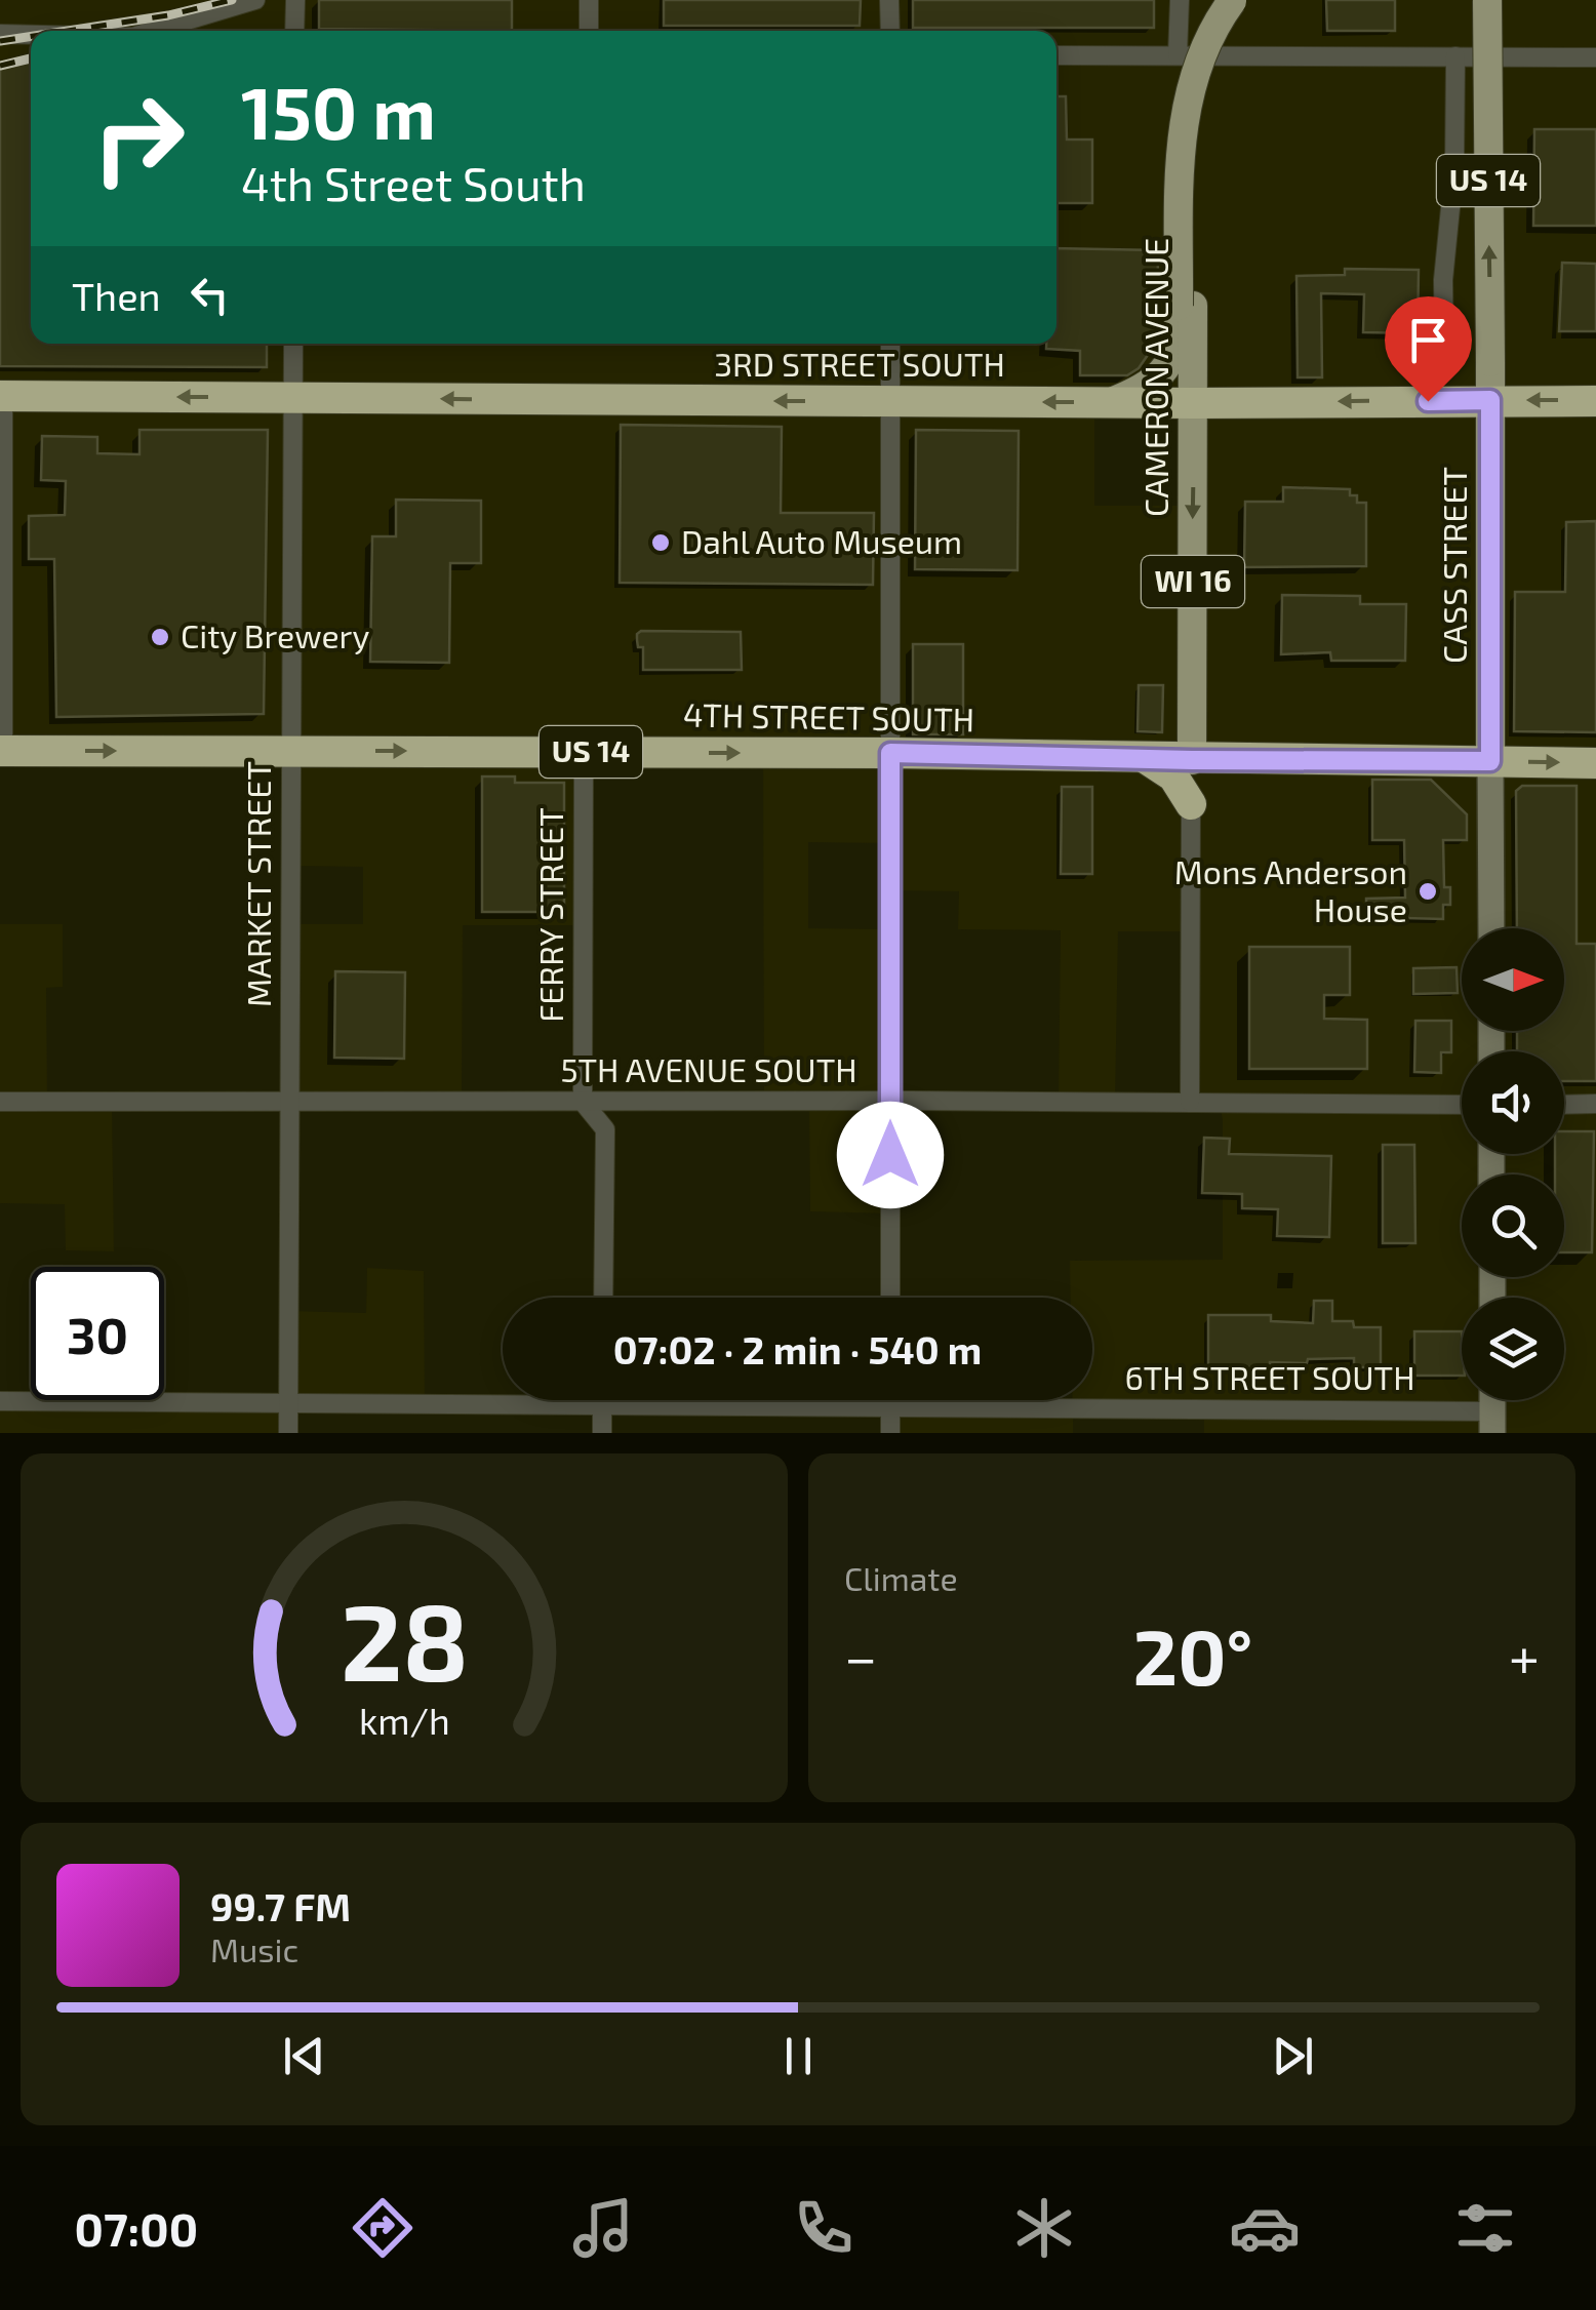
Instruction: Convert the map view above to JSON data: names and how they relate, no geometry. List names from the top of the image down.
{
  "streets": {
    "highway": ["US 14", "3RD STREET SOUTH", "4TH STREET SOUTH"],
    "main road": ["CAMERON AVENUE", "CASS STREET", "WI 16"],
    "street": [
      "MARKET STREET",
      "FERRY STREET",
      "5TH AVENUE SOUTH",
      "6TH STREET SOUTH"
    ]
  },
  "crossings": [
    ["3RD STREET SOUTH", "CAMERON AVENUE"],
    ["3RD STREET SOUTH", "CASS STREET"],
    ["3RD STREET SOUTH", "MARKET STREET"],
    ["CAMERON AVENUE", "4TH STREET SOUTH"],
    ["CASS STREET", "4TH STREET SOUTH"],
    ["4TH STREET SOUTH", "MARKET STREET"],
    ["4TH STREET SOUTH", "FERRY STREET"],
    ["MARKET STREET", "5TH AVENUE SOUTH"],
    ["MARKET STREET", "6TH STREET SOUTH"],
    ["FERRY STREET", "5TH AVENUE SOUTH"]
  ],
  "one_way": ["3RD STREET SOUTH", "CAMERON AVENUE", "4TH STREET SOUTH"],
  "places": ["Dahl Auto Museum", "City Brewery", "Mons Anderson House"],
  "north": "right",
  "page": {
    "turn": ["150 m", "4th Street South"],
    "then": "Then",
    "limit": "30",
    "trip": "07:02 · 2 min · 540 m",
    "tile": "Climate",
    "heat": ["−", "20°", "+"],
    "song": ["99.7 FM", "Music"],
    "tabs": "07:00",
    "gauge": ["28", "km/h"]
  }
}
